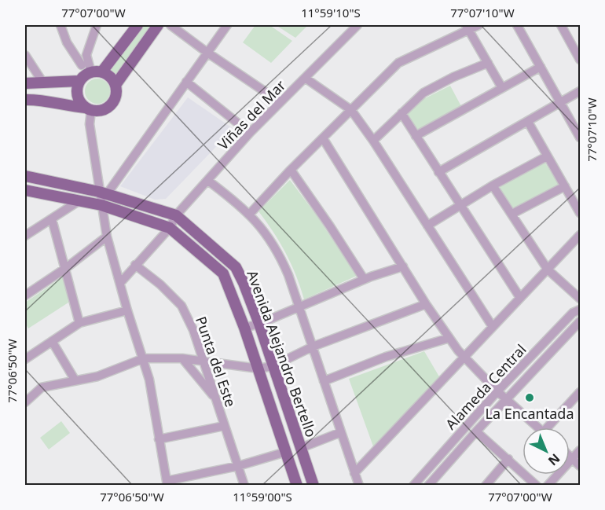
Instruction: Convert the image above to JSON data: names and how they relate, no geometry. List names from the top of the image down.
{
  "streets": {
    "main road": ["Avenida Alejandro Bertello"],
    "street": ["Viñas del Mar", "Punta del Este", "Alameda Central"]
  },
  "crossings": [
    ["Viñas del Mar", "Avenida Alejandro Bertello"],
    ["Viñas del Mar", "Punta del Este"]
  ],
  "places": ["La Encantada"],
  "north": "bottom right",
  "coordinates": [
    "77°07'00\"W",
    "11°59'10\"S",
    "77°07'10\"W",
    "77°06'50\"W",
    "11°59'00\"S"
  ]
}
